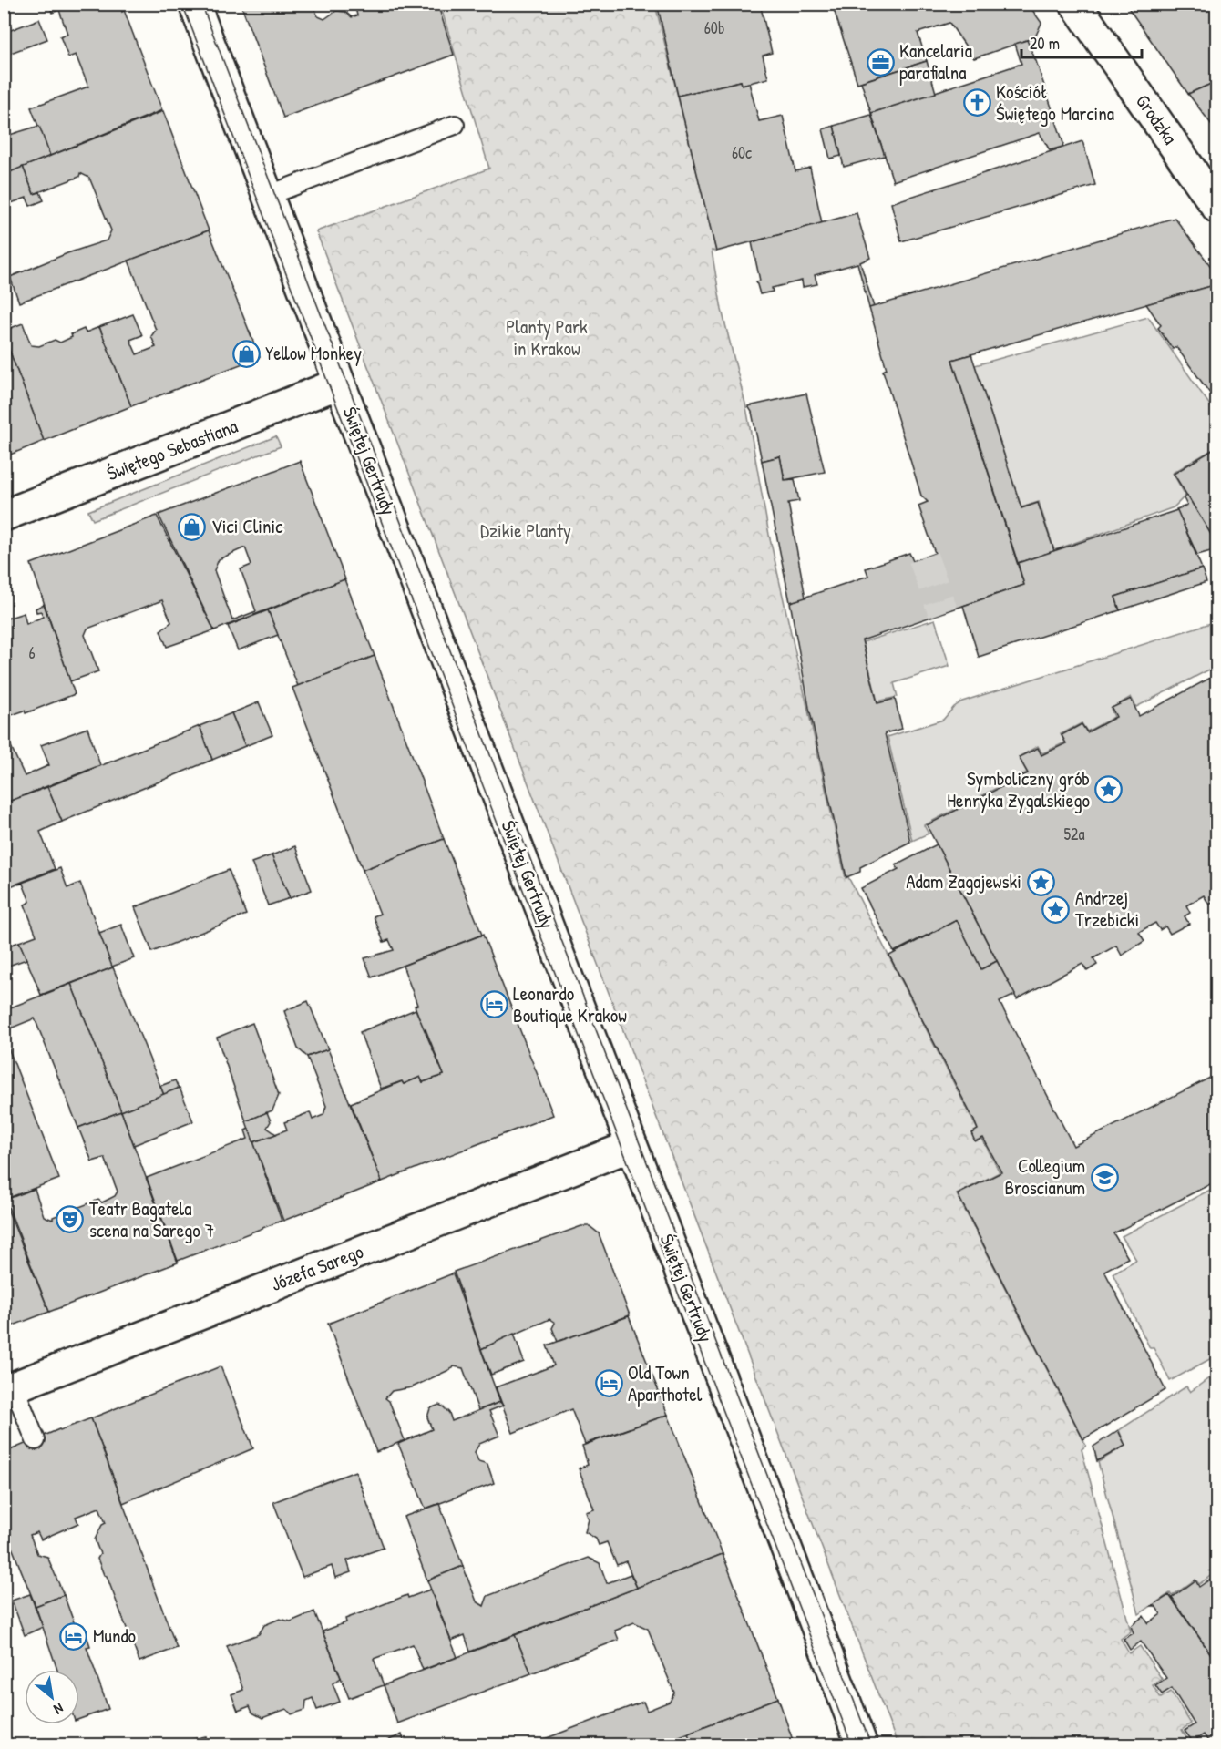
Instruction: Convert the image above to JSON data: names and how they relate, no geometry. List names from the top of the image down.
{
  "streets": {
    "street": [
      "Grodzka",
      "Świętego Sebastiana",
      "Świętej Gertrudy",
      "Józefa Sarego"
    ]
  },
  "crossings": [
    ["Świętego Sebastiana", "Świętej Gertrudy"],
    ["Świętej Gertrudy", "Józefa Sarego"]
  ],
  "parks": ["Planty Park in Krakow", "Dzikie Planty"],
  "places": {
    "office": ["Kancelaria parafialna"],
    "church": ["Kościół Świętego Marcina"],
    "shop": ["Yellow Monkey", "Vici Clinic"],
    "place": ["Symboliczny grób Henryka Zygalskiego", "Adam Zagajewski", "Andrzej Trzebicki"],
    "hotel": ["Leonardo Boutique Krakow", "Old Town Aparthotel", "Mundo"],
    "school or university": ["Collegium Broscianum"],
    "theatre": ["Teatr Bagatela scena na Sarego 7"]
  },
  "house_numbers": [
    "60b",
    "60c",
    "6",
    "52a"
  ],
  "scale_bar": "20 m",
  "north": "bottom right"
}
